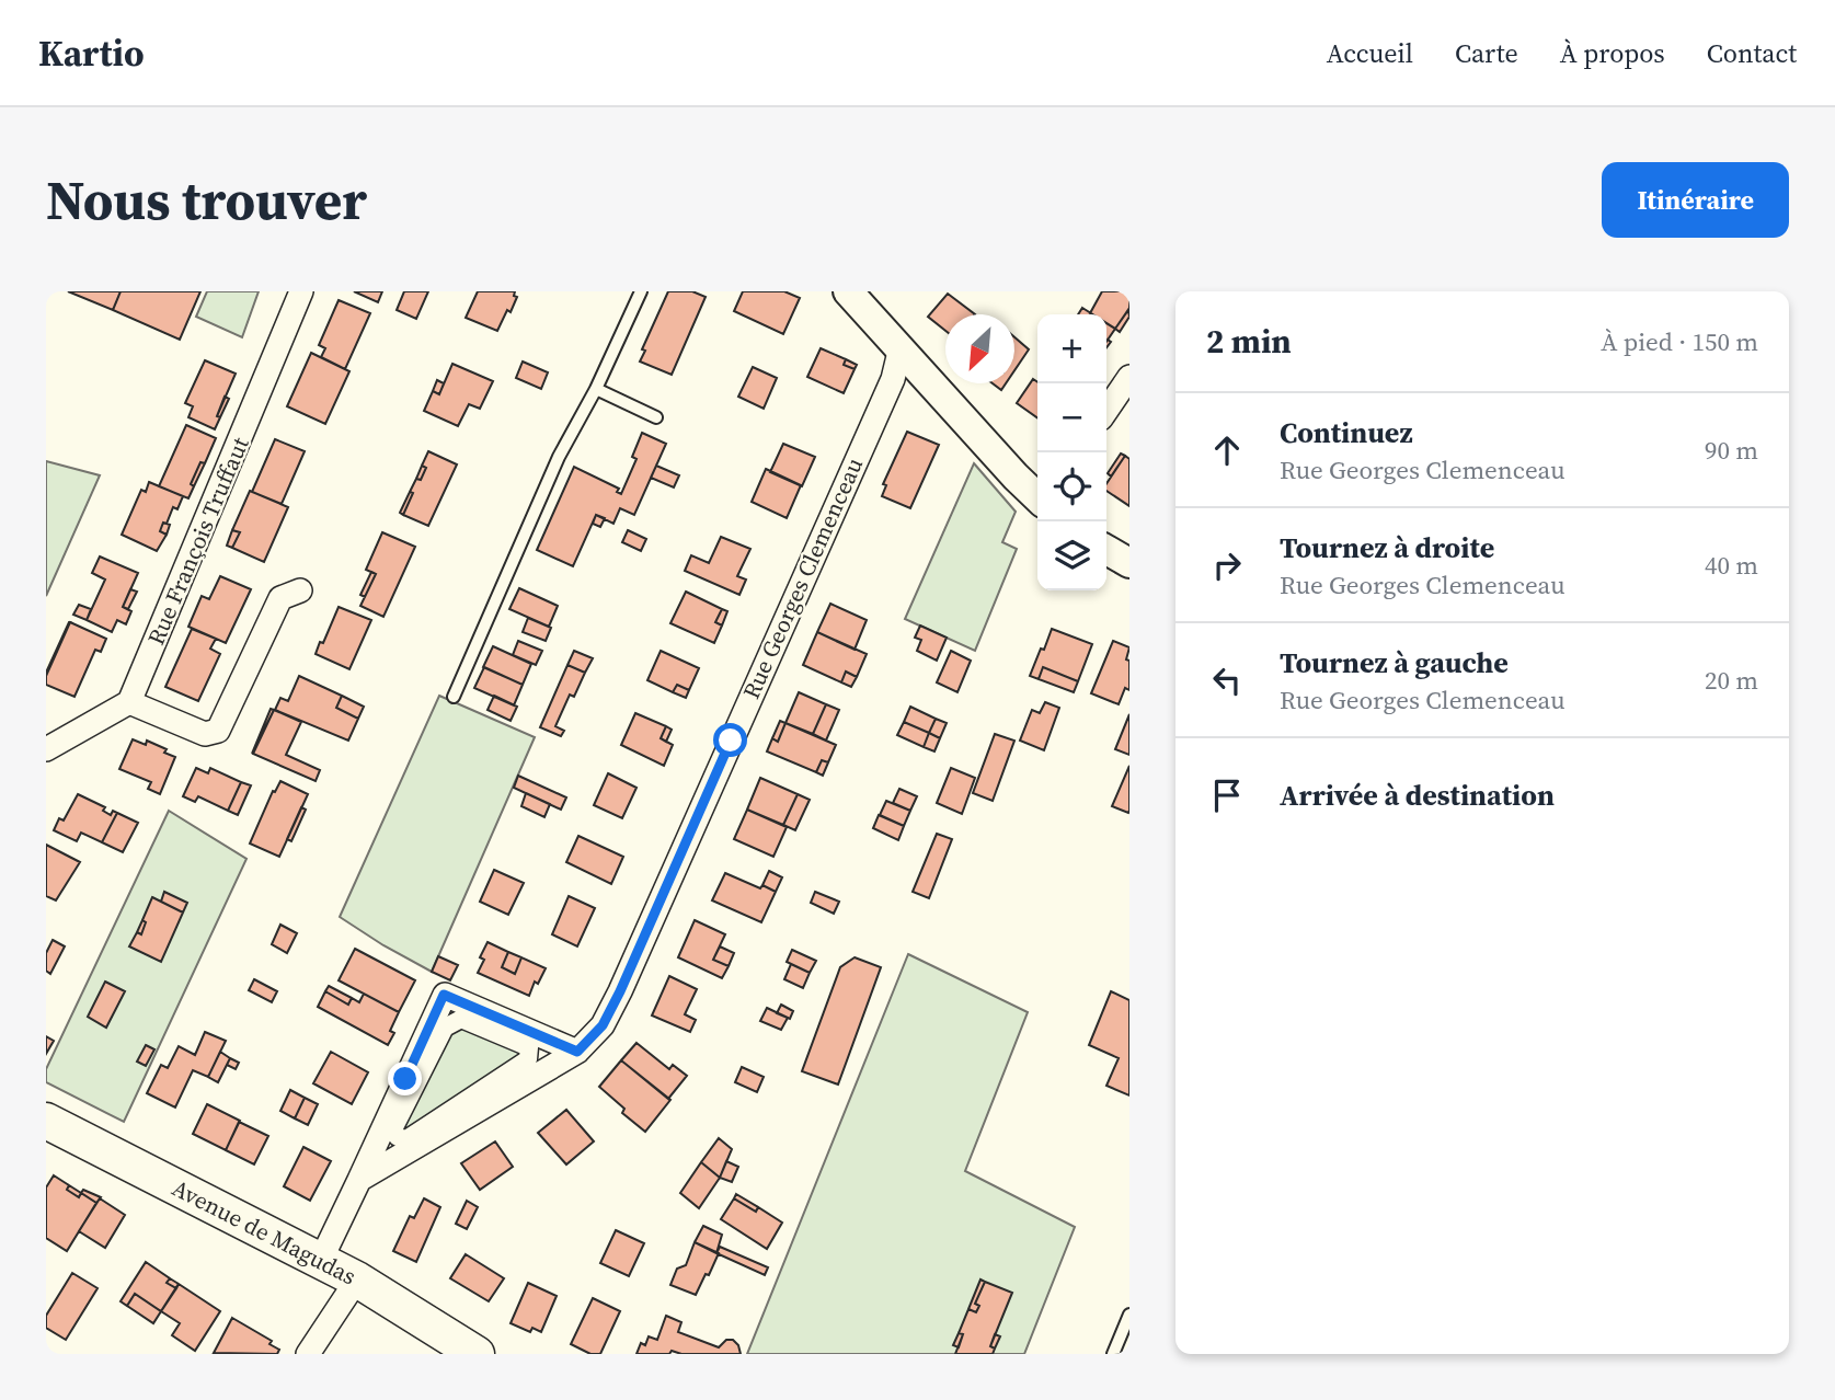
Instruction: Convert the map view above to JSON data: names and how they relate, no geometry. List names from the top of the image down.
{
  "streets": {
    "main road": ["Avenue de Magudas"],
    "street": ["Rue François Truffaut", "Rue Georges Clemenceau"]
  },
  "north": "bottom left",
  "page": {
    "header": "Kartio",
    "nav": [
      "Accueil",
      "Carte",
      "À propos",
      "Contact"
    ],
    "buttons": "Itinéraire",
    "title": "Nous trouver",
    "heading": ["2 min", "À pied · 150 m"],
    "map_buttons": ["+", "−"],
    "list": [
      ["Continuez", "Rue Georges Clemenceau", "90 m"],
      ["Tournez à droite", "Rue Georges Clemenceau", "40 m"],
      ["Tournez à gauche", "Rue Georges Clemenceau", "20 m"],
      "Arrivée à destination"
    ]
  }
}
